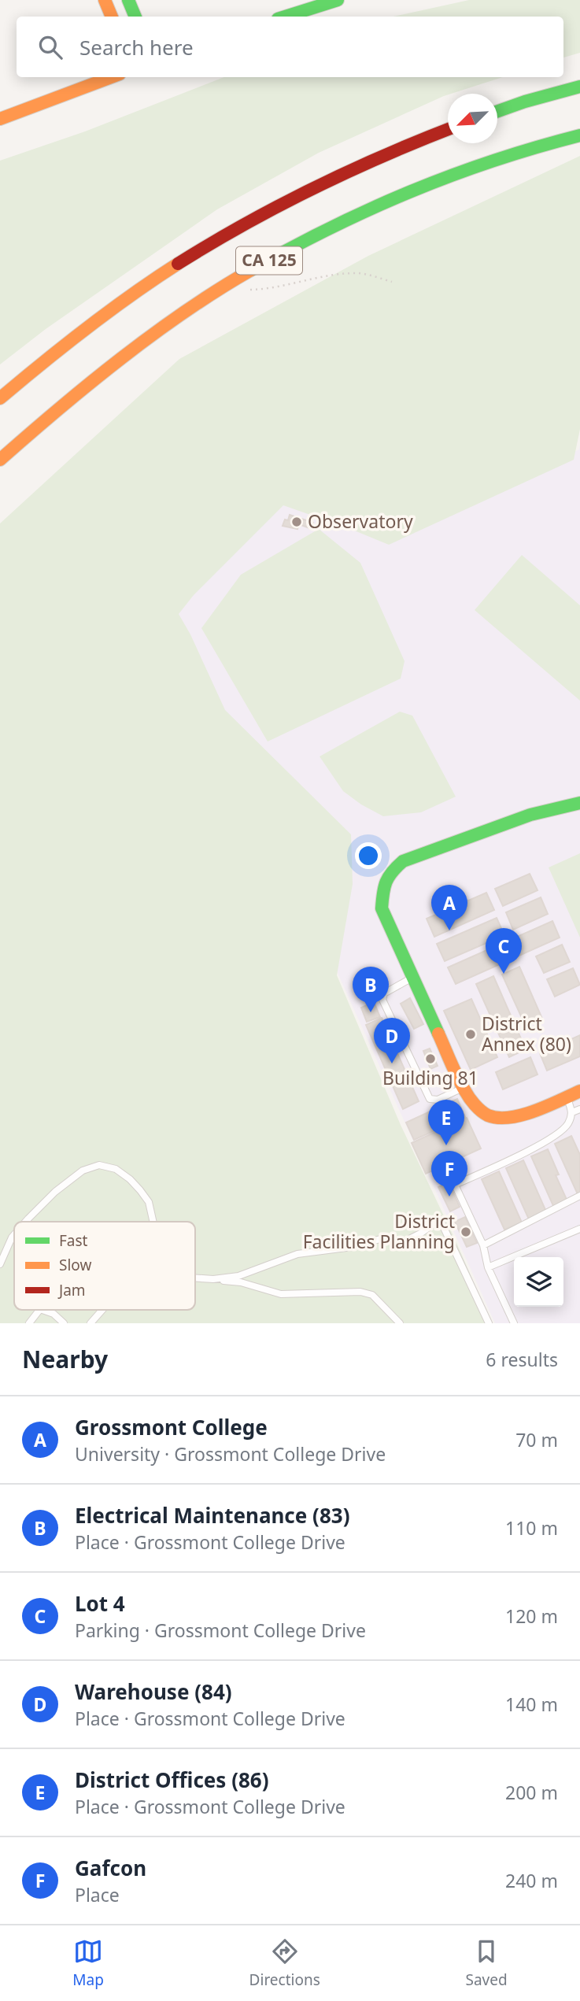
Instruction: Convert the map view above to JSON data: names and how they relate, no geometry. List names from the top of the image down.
{
  "streets": {
    "main road": ["CA 125"]
  },
  "places": [
    "Observatory",
    "District Annex (80)",
    "Building 81",
    "District Facilities Planning"
  ],
  "legend": ["Fast", "Slow", "Jam"],
  "north": "bottom left",
  "page": {
    "search": "Search here",
    "pins": [
      "A",
      "C",
      "B",
      "D",
      "E",
      "F"
    ],
    "heading": ["Nearby", "6 results"],
    "list": [
      {
        "mark": "A",
        "name": "Grossmont College",
        "note": "University · Grossmont College Drive",
        "value": "70 m"
      },
      {
        "mark": "B",
        "name": "Electrical Maintenance (83)",
        "note": "Place · Grossmont College Drive",
        "value": "110 m"
      },
      {
        "mark": "C",
        "name": "Lot 4",
        "note": "Parking · Grossmont College Drive",
        "value": "120 m"
      },
      {
        "mark": "D",
        "name": "Warehouse (84)",
        "note": "Place · Grossmont College Drive",
        "value": "140 m"
      },
      {
        "mark": "E",
        "name": "District Offices (86)",
        "note": "Place · Grossmont College Drive",
        "value": "200 m"
      },
      {
        "mark": "F",
        "name": "Gafcon",
        "note": "Place",
        "value": "240 m"
      }
    ],
    "nav": ["Map", "Directions", "Saved"]
  }
}
